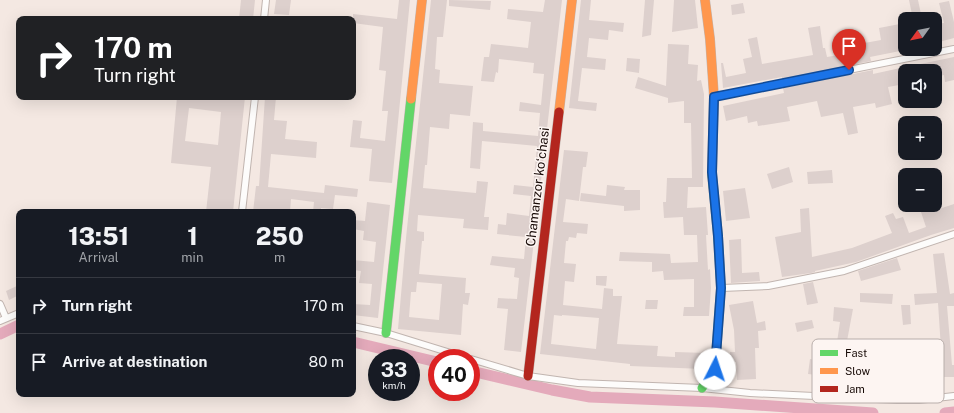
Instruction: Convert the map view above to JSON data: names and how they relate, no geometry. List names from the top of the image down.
{
  "streets": {
    "street": ["Chamanzor koʻchasi"]
  },
  "legend": ["Fast", "Slow", "Jam"],
  "north": "bottom left",
  "page": {
    "map_buttons": ["+", "−"],
    "turn": ["170 m", "Turn right"],
    "eta": [
      "13:51",
      "Arrival",
      "1",
      "min",
      "250",
      "m"
    ],
    "list": [
      {
        "name": "Turn right",
        "value": "170 m"
      },
      {
        "name": "Arrive at destination",
        "value": "80 m"
      }
    ],
    "speed": "33 km/h",
    "limit": "40"
  }
}
